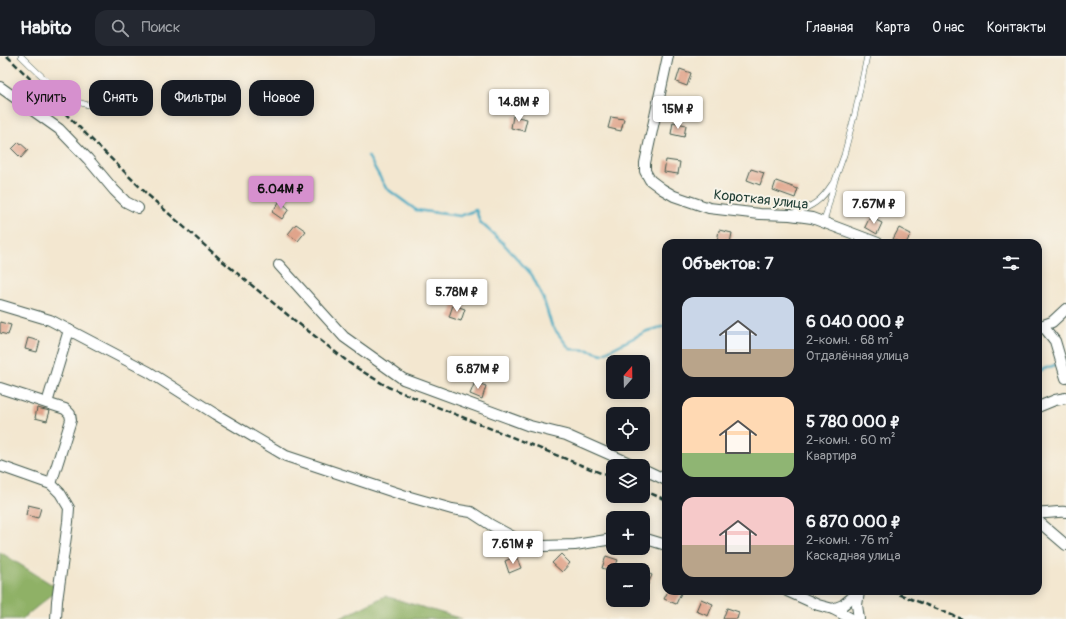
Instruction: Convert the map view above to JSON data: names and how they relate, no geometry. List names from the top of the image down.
{
  "streets": {
    "street": ["Короткая улица"]
  },
  "north": "top",
  "page": {
    "header": "Habito",
    "search": "Поиск",
    "nav": [
      "Главная",
      "Карта",
      "О нас",
      "Контакты"
    ],
    "chip": [
      "Купить",
      "Снять",
      "Фильтры",
      "Новое"
    ],
    "price": [
      "14.8M ₽",
      "15M ₽",
      "6.04M ₽",
      "7.67M ₽",
      "5.78M ₽",
      "6.87M ₽",
      "7.61M ₽"
    ],
    "heading": "Объектов: 7",
    "list": [
      {
        "name": "6 040 000 ₽",
        "note": "2-комн. · 68 m² · Отдалённая улица"
      },
      {
        "name": "5 780 000 ₽",
        "note": "2-комн. · 60 m² · Квартира"
      },
      {
        "name": "6 870 000 ₽",
        "note": "2-комн. · 76 m² · Каскадная улица"
      }
    ],
    "map_buttons": ["+", "−"]
  }
}
